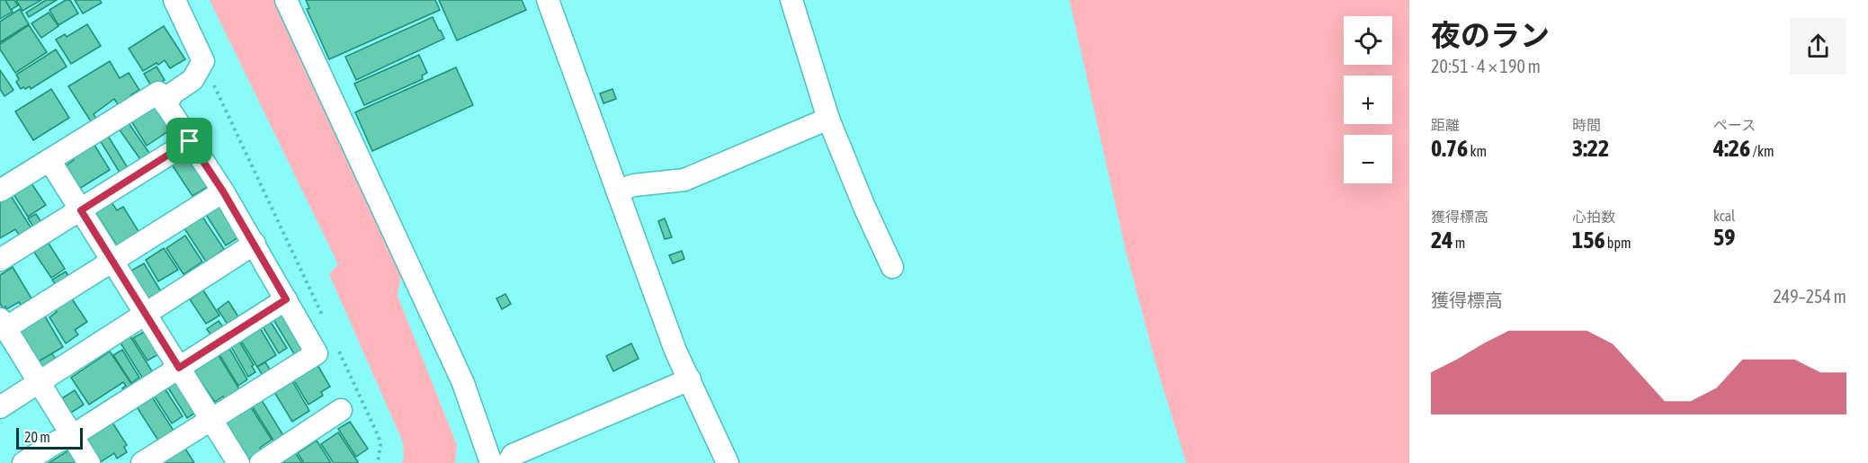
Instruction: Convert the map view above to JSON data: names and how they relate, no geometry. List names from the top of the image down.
{
  "scale_bar": "20 m",
  "page": {
    "heading": ["夜のラン", "20:51 · 4 × 190 m"],
    "map_buttons": ["+", "−"],
    "stats": [
      ["距離", "0.76 km"],
      ["時間", "3:22"],
      ["ペース", "4:26 /km"],
      ["獲得標高", "24 m"],
      ["心拍数", "156 bpm"],
      ["kcal", "59"]
    ],
    "chart": ["獲得標高", "249–254 m"],
    "scale": "20 m"
  }
}
